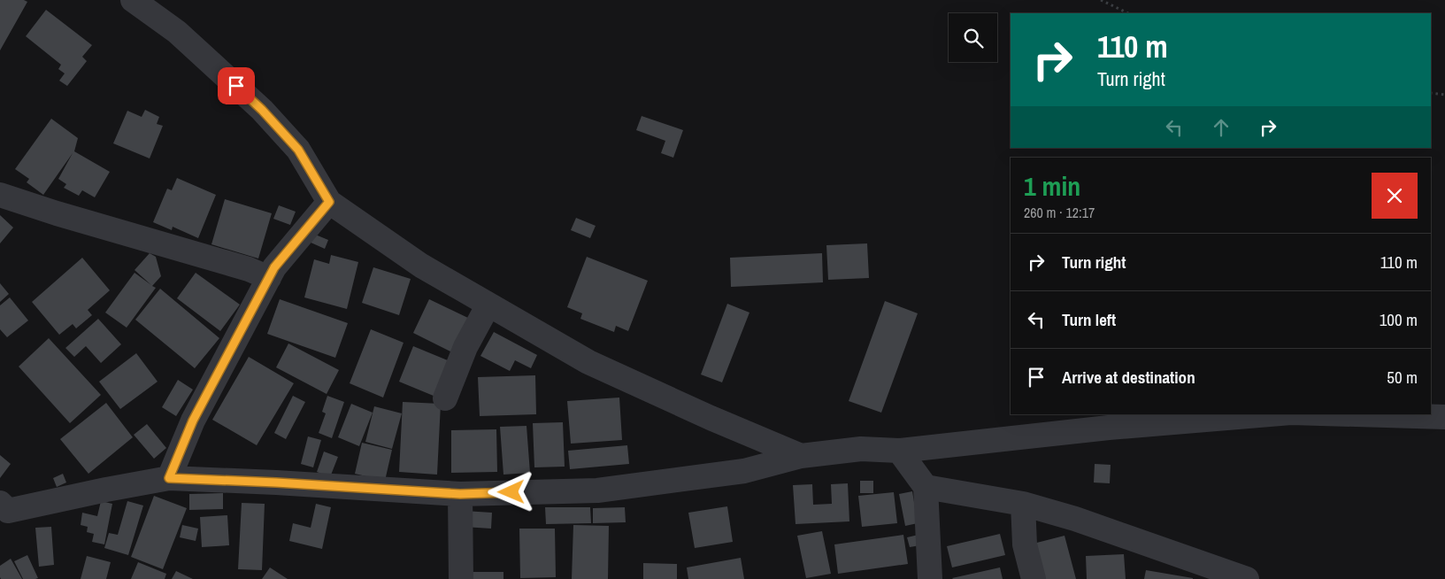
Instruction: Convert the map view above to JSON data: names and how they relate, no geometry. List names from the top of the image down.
{
  "page": {
    "turn": ["110 m", "Turn right"],
    "heading": ["1 min", "260 m · 12:17"],
    "list": [
      {
        "name": "Turn right",
        "value": "110 m"
      },
      {
        "name": "Turn left",
        "value": "100 m"
      },
      {
        "name": "Arrive at destination",
        "value": "50 m"
      }
    ]
  }
}
